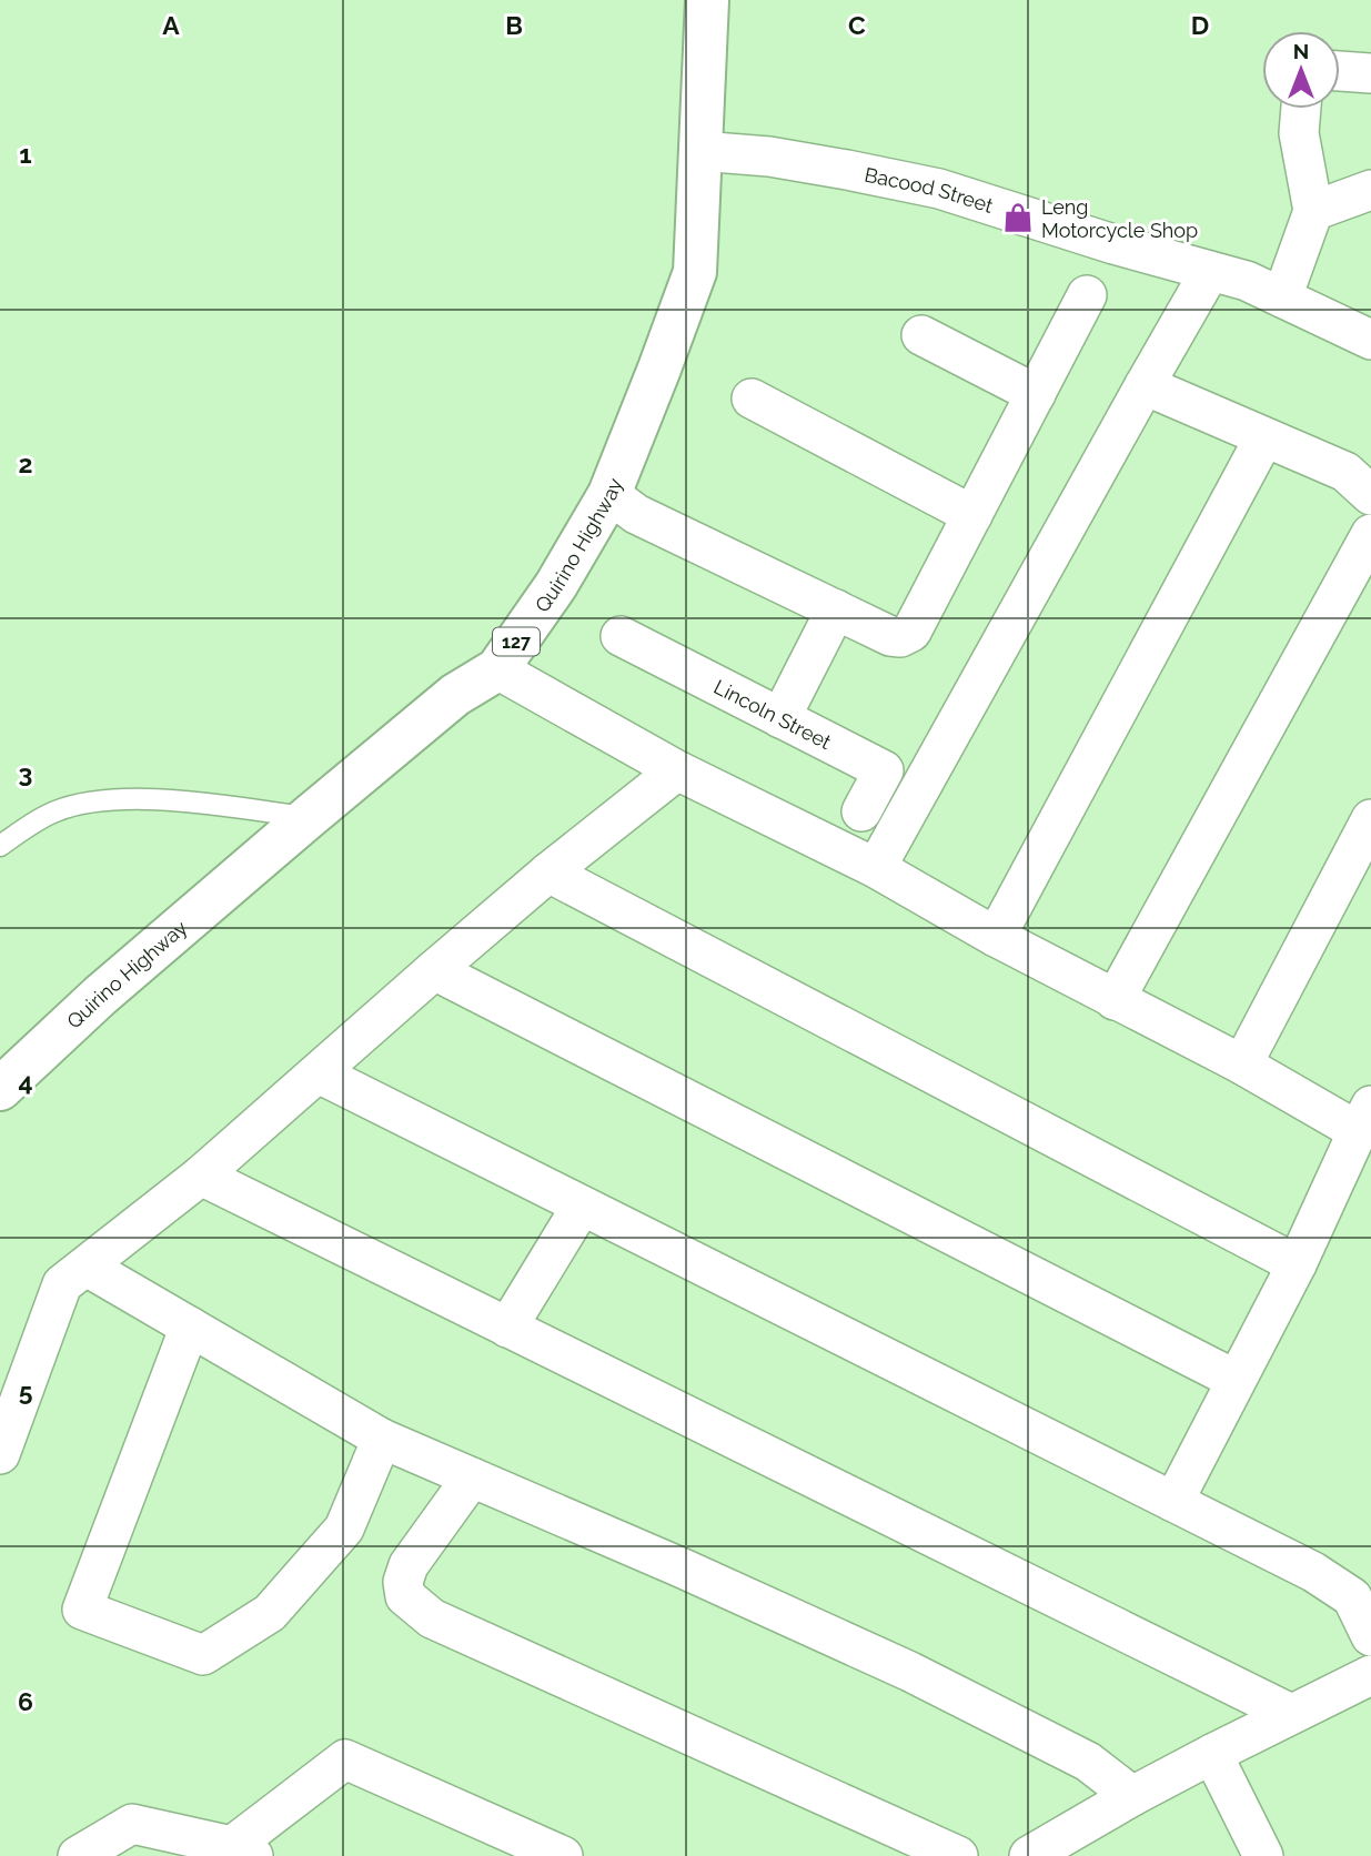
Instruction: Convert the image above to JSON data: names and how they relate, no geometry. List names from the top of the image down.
{
  "streets": {
    "main road": ["Quirino Highway", "127"],
    "street": ["Bacood Street", "Lincoln Street"]
  },
  "crossings": [
    ["Bacood Street", "Quirino Highway"]
  ],
  "places": {
    "shop": ["Leng Motorcycle Shop"]
  },
  "north": "top",
  "grid": {
    "columns": [
      "A",
      "B",
      "C",
      "D"
    ],
    "rows": [
      "1",
      "2",
      "3",
      "4",
      "5",
      "6"
    ]
  }
}
